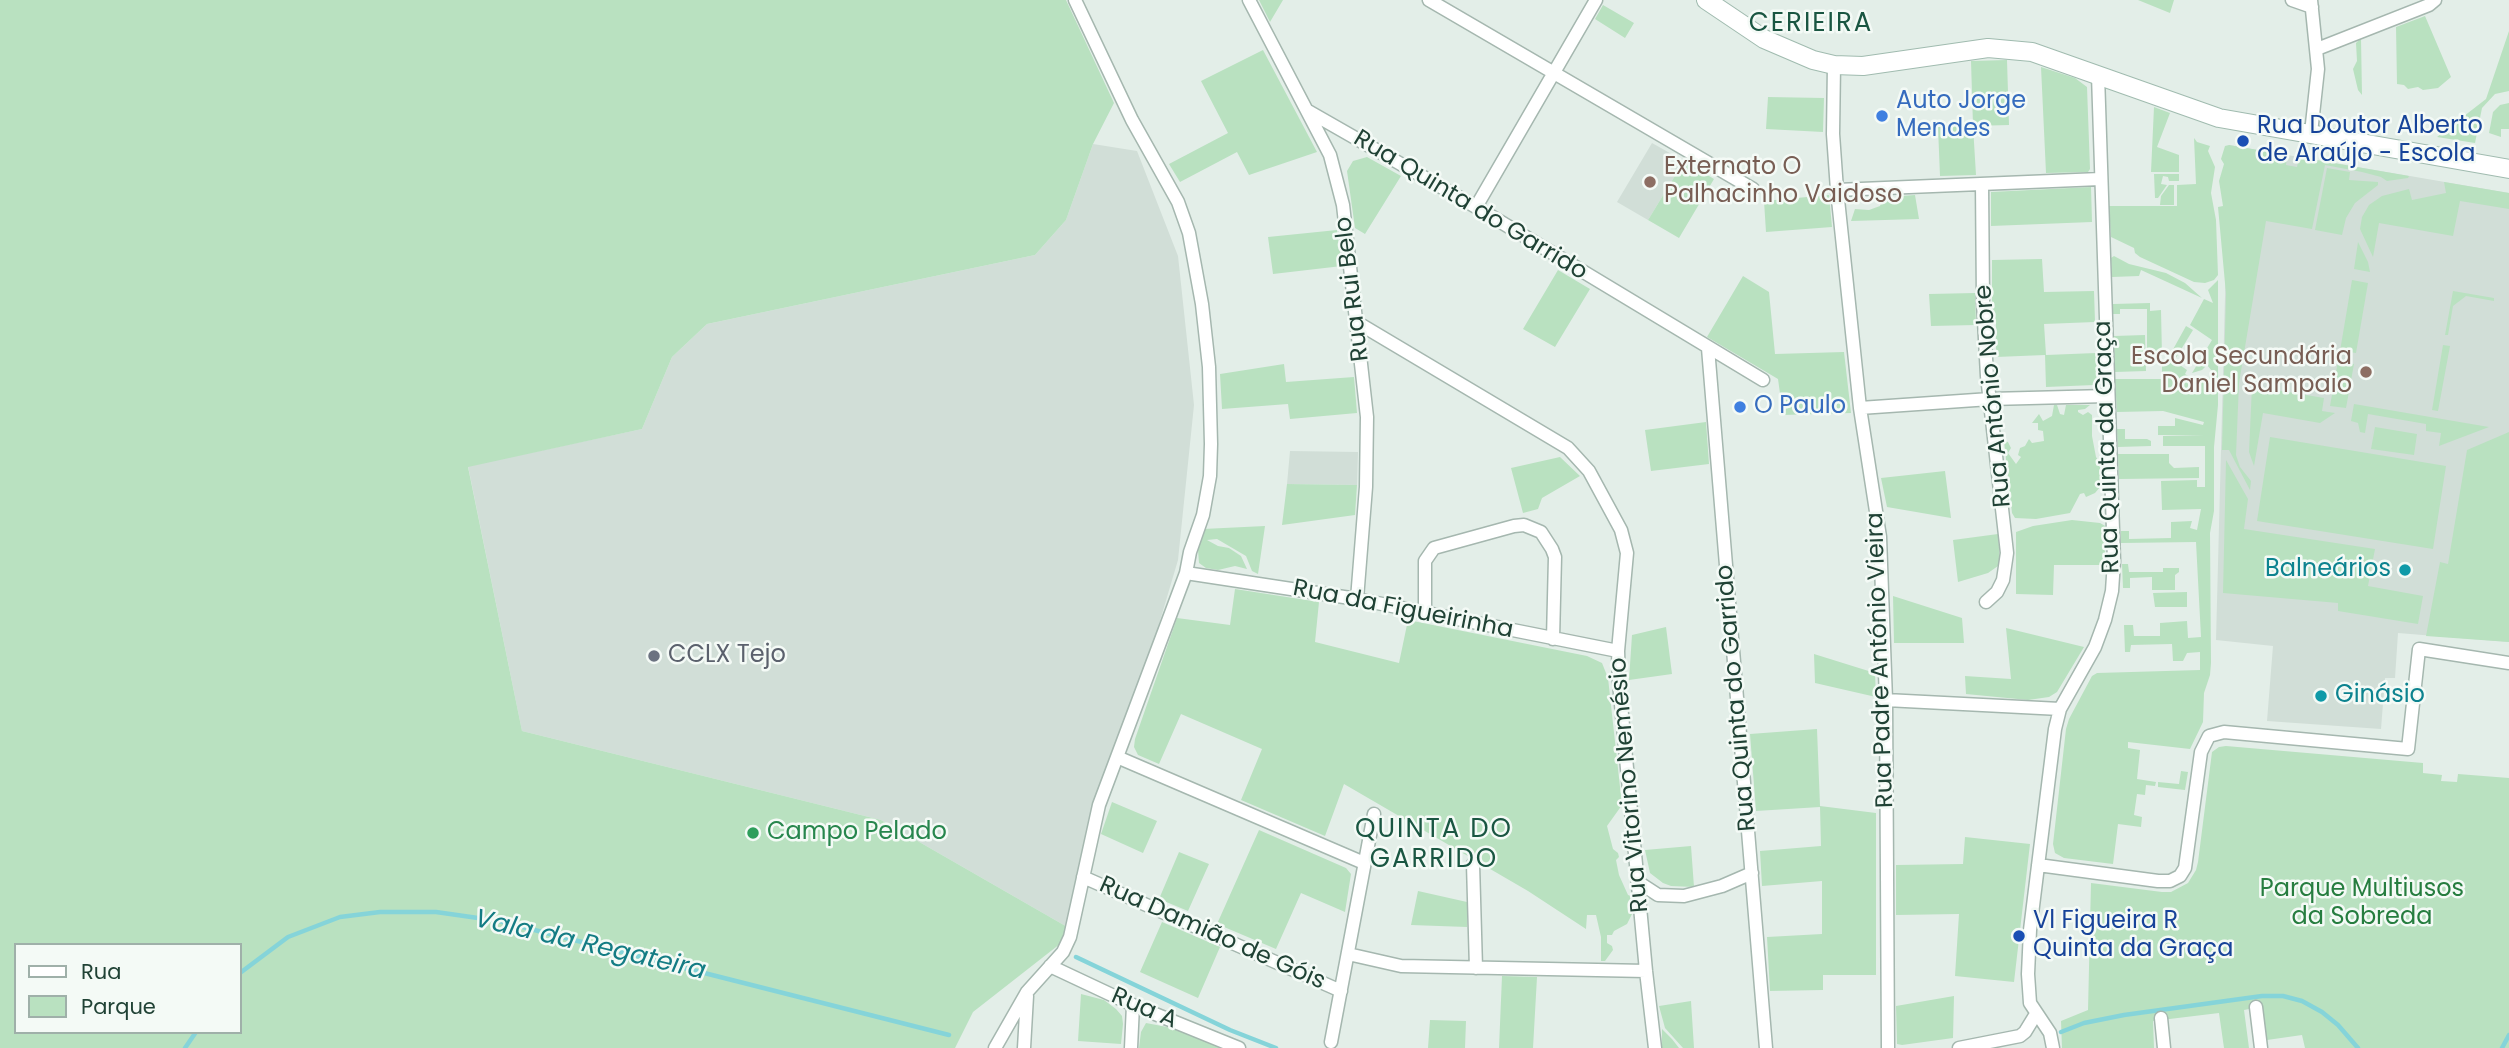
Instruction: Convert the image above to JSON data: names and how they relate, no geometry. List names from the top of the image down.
{
  "streets": {
    "street": [
      "Rua Quinta do Garrido",
      "Rua Rui Belo",
      "Rua António Nobre",
      "Rua Quinta da Graça",
      "Rua da Figueirinha",
      "Rua Padre António Vieira",
      "Rua Vitorino Nemésio",
      "Rua Damião de Góis",
      "Rua A"
    ]
  },
  "crossings": [
    ["Rua Quinta do Garrido", "Rua Rui Belo"],
    ["Rua Rui Belo", "Rua da Figueirinha"],
    ["Rua Rui Belo", "Rua Vitorino Nemésio"],
    ["Rua da Figueirinha", "Rua Vitorino Nemésio"]
  ],
  "districts": ["CERIEIRA", "QUINTA DO GARRIDO"],
  "water": ["Vala da Regateira"],
  "parks": ["Parque Multiusos da Sobreda"],
  "places": [
    "Auto Jorge Mendes",
    "Rua Doutor Alberto de Araújo - Escola",
    "Externato O Palhacinho Vaidoso",
    "Escola Secundária Daniel Sampaio",
    "O Paulo",
    "Balneários",
    "CCLX Tejo",
    "Ginásio",
    "Campo Pelado",
    "Vl Figueira R Quinta da Graça"
  ],
  "legend": ["Rua", "Parque"]
}
